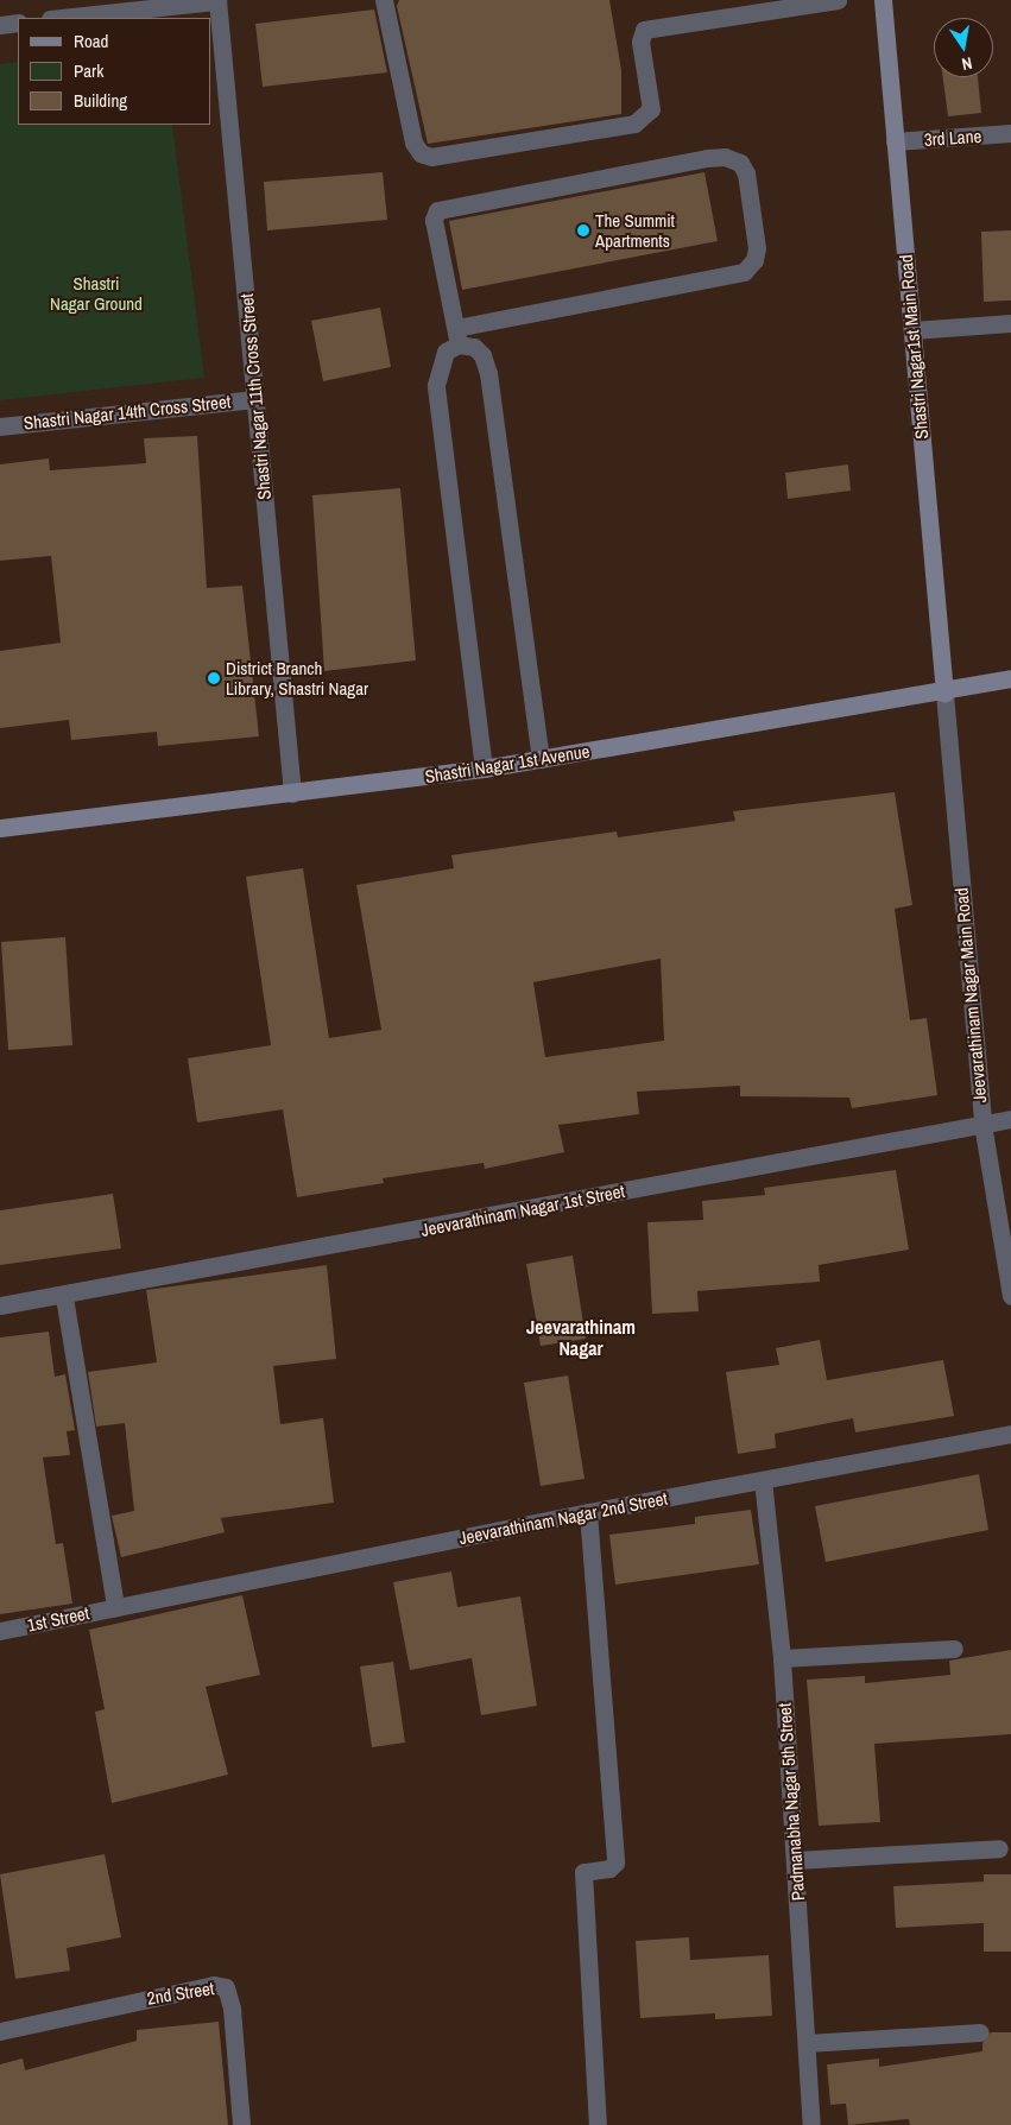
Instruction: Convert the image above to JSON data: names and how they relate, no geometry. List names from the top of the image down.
{
  "streets": {
    "street": [
      "3rd Lane",
      "Shastri Nagar1st Main Road",
      "Shastri Nagar 11th Cross Street",
      "Shastri Nagar 14th Cross Street",
      "Shastri Nagar 1st Avenue",
      "Jeevarathinam Nagar Main Road",
      "Jeevarathinam Nagar 1st Street",
      "Jeevarathinam Nagar 2nd Street",
      "1st Street",
      "Padmanabha Nagar 5th Street",
      "2nd Street"
    ]
  },
  "crossings": [
    ["3rd Lane", "Shastri Nagar1st Main Road"],
    ["Shastri Nagar1st Main Road", "Shastri Nagar 1st Avenue"],
    ["Shastri Nagar1st Main Road", "Jeevarathinam Nagar Main Road"],
    ["Shastri Nagar 11th Cross Street", "Shastri Nagar 14th Cross Street"],
    ["Shastri Nagar 11th Cross Street", "Shastri Nagar 1st Avenue"],
    ["Shastri Nagar 1st Avenue", "Jeevarathinam Nagar Main Road"],
    ["Jeevarathinam Nagar Main Road", "Jeevarathinam Nagar 1st Street"],
    ["Jeevarathinam Nagar 2nd Street", "1st Street"],
    ["Jeevarathinam Nagar 2nd Street", "Padmanabha Nagar 5th Street"]
  ],
  "districts": ["Jeevarathinam Nagar"],
  "parks": ["Shastri Nagar Ground"],
  "places": ["The Summit Apartments", "District Branch Library, Shastri Nagar"],
  "legend": ["Road", "Park", "Building"],
  "north": "bottom"
}
